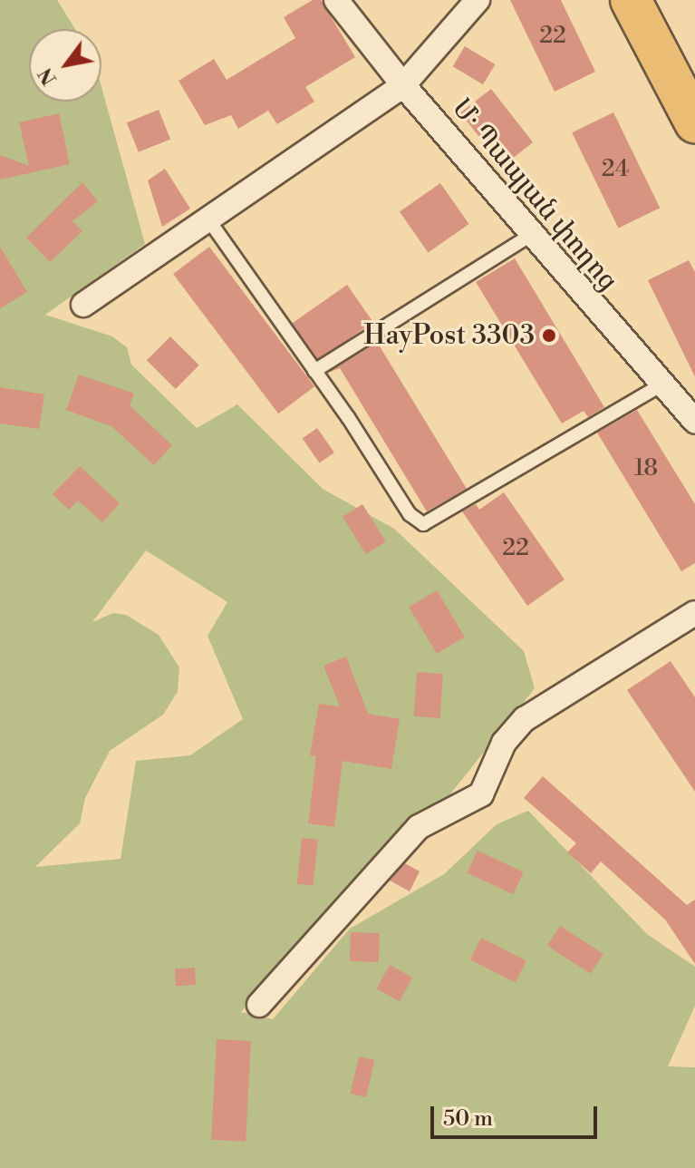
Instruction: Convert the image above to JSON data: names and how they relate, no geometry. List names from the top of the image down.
{
  "streets": {
    "street": ["Մ․ Պապյան փողոց"]
  },
  "places": ["HayPost 3303"],
  "house_numbers": [
    "22",
    "24",
    "18",
    "22"
  ],
  "scale_bar": "50 m",
  "north": "bottom left"
}
